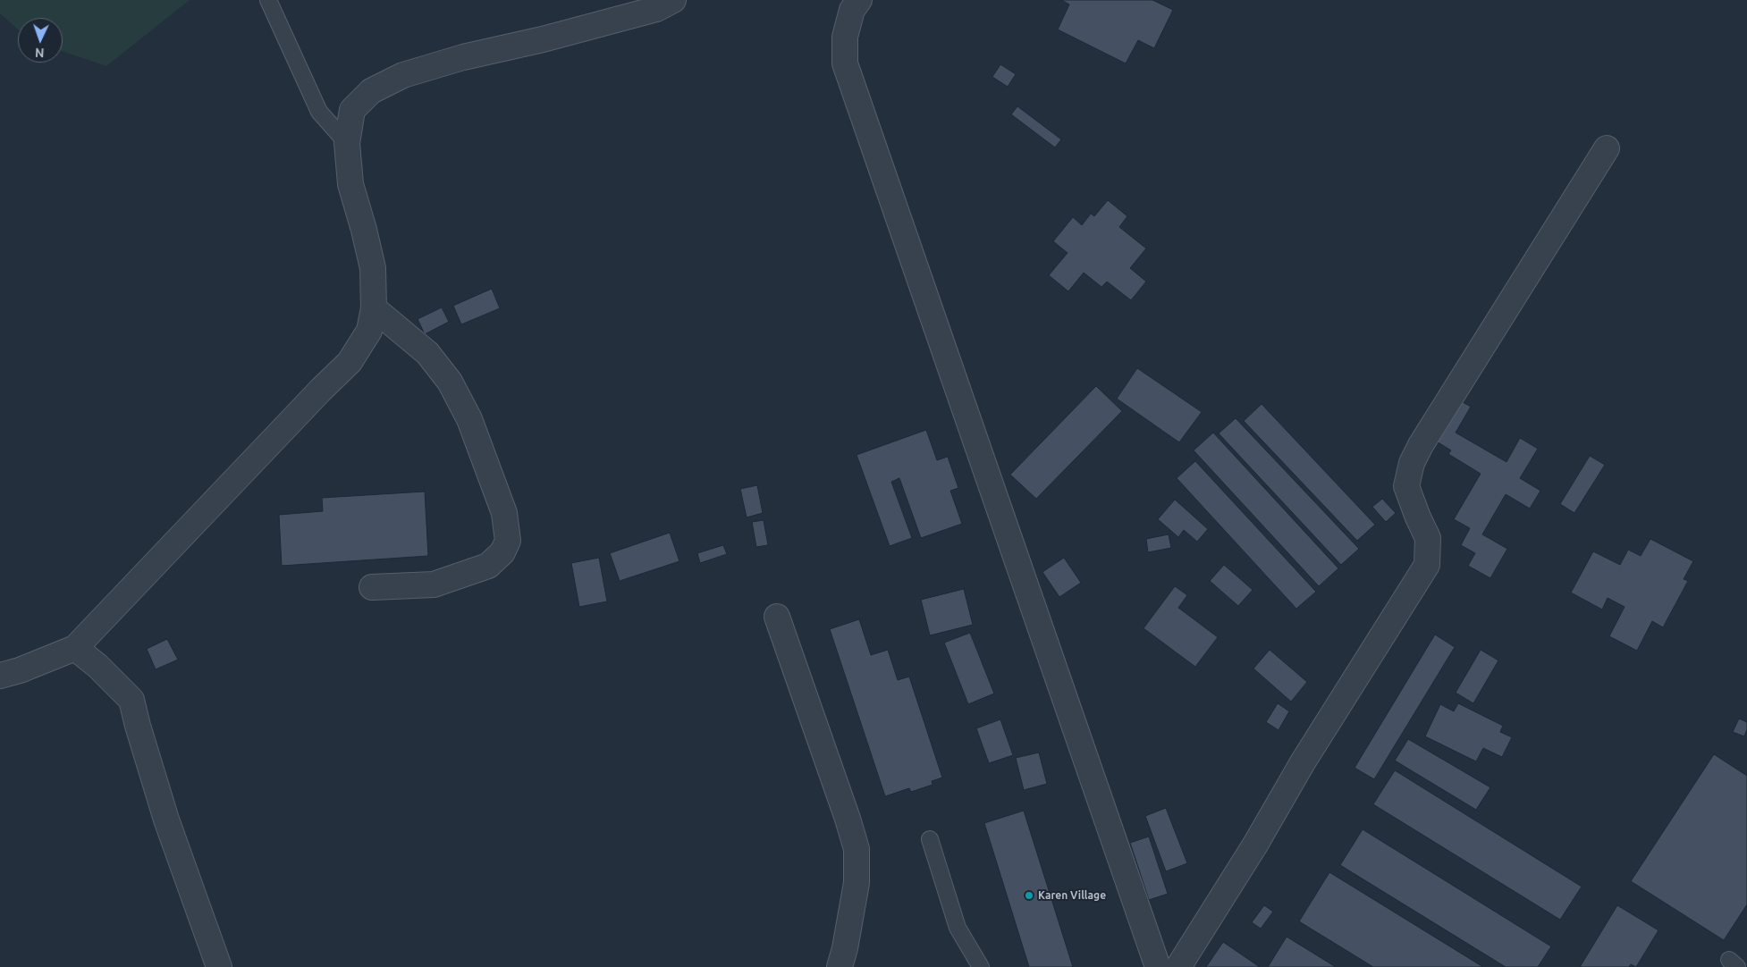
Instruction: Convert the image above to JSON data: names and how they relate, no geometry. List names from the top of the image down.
{
  "places": ["Karen Village"],
  "north": "bottom"
}
